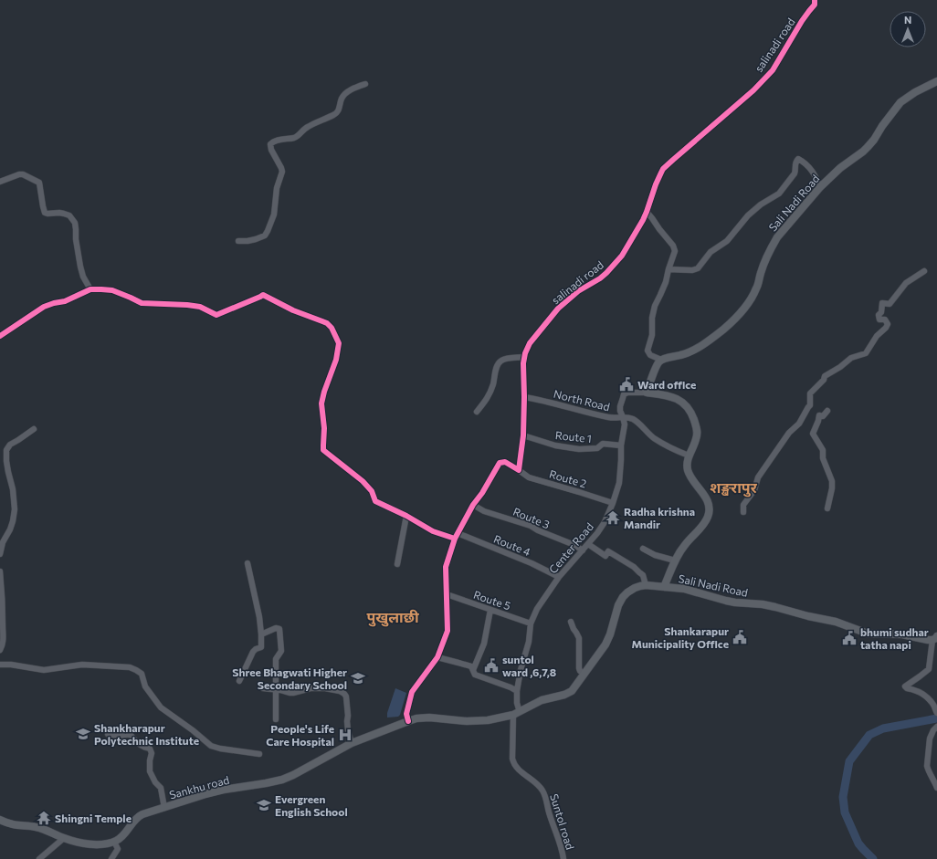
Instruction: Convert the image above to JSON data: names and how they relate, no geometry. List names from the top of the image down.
{
  "streets": {
    "main road": ["Sali Nadi Road", "Sankhu road"],
    "street": [
      "salinadi road",
      "North Road",
      "Route 1",
      "Route 2",
      "Route 3",
      "Route 4",
      "Center Road",
      "Route 5",
      "Suntol road"
    ]
  },
  "crossings": [
    ["salinadi road", "North Road"],
    ["salinadi road", "Route 1"],
    ["salinadi road", "Route 2"],
    ["Sali Nadi Road", "North Road"],
    ["Sali Nadi Road", "Center Road"],
    ["North Road", "Center Road"],
    ["Route 1", "Center Road"],
    ["Route 2", "Center Road"],
    ["Route 3", "Center Road"],
    ["Route 4", "Center Road"],
    ["Center Road", "Route 5"],
    ["Center Road", "Sankhu road"],
    ["Center Road", "Suntol road"],
    ["Sankhu road", "Suntol road"]
  ],
  "districts": ["शङ्खरापुर", "पुखुलाछी"],
  "places": {
    "public building": [
      "Ward office",
      "Shankarapur Municipality Office",
      "bhumi sudhar tatha napi",
      "suntol ward ,6,7,8"
    ],
    "temple": ["Radha krishna Mandir", "Shingni Temple"],
    "school or university": ["Shree Bhagwati Higher Secondary School", "Shankharapur Polytechnic Institute", "Evergreen English School"],
    "hospital": ["People's Life Care Hospital"]
  },
  "north": "top"
}
